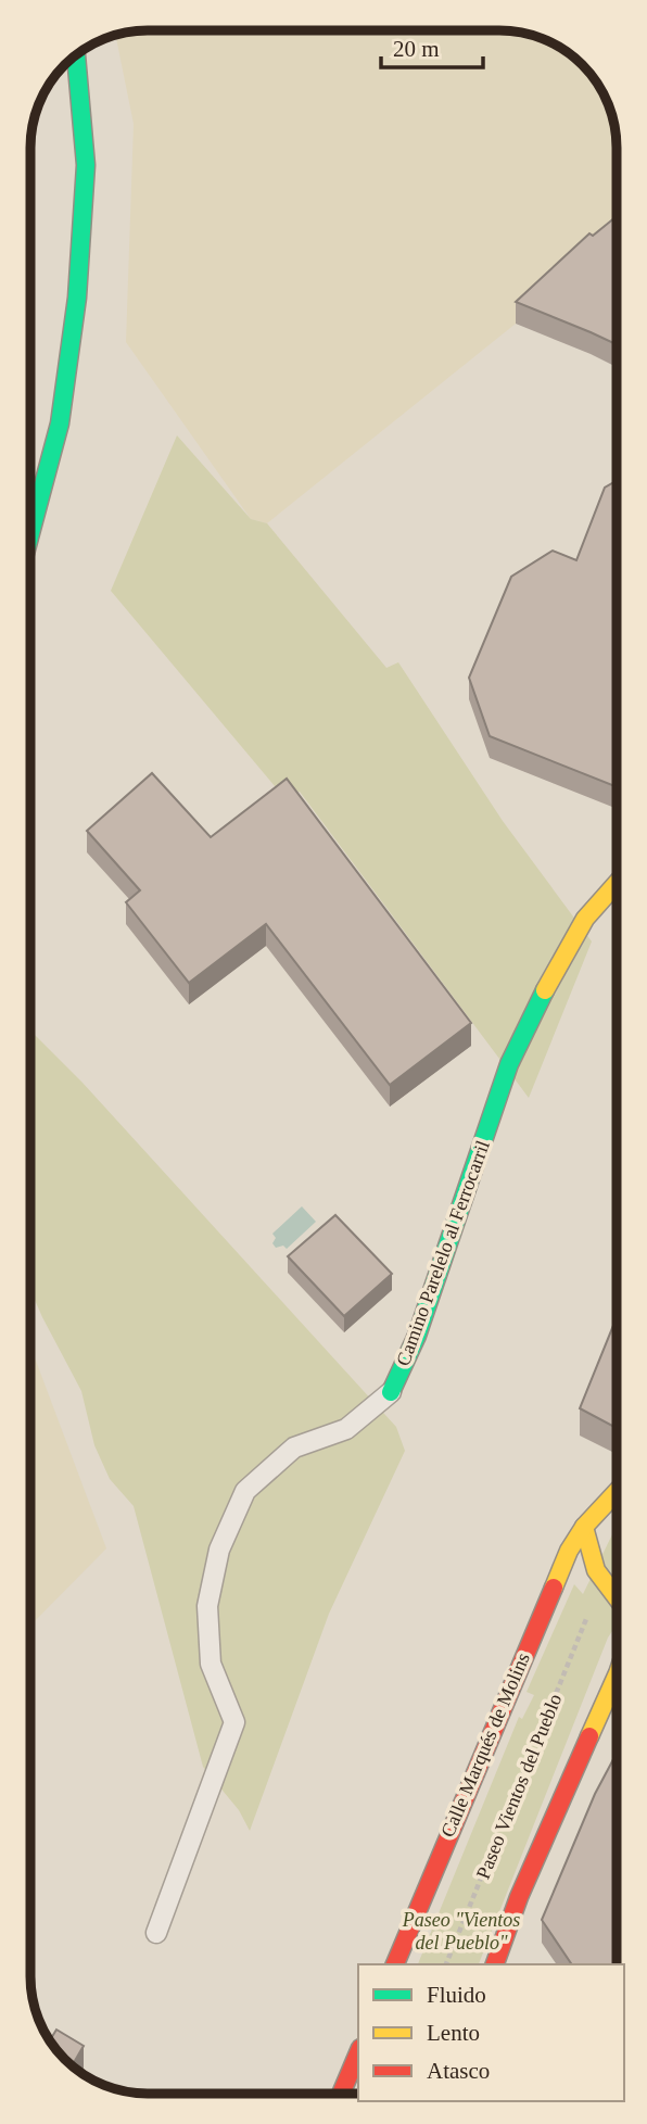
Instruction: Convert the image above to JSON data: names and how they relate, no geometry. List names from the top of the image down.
{
  "streets": {
    "street": ["Camino Parelelo al Ferrocarril", "Calle Marqués de Molins"],
    "path": ["Paseo Vientos del Pueblo"]
  },
  "parks": ["Paseo \"Vientos del Pueblo\""],
  "legend": ["Fluido", "Lento", "Atasco"],
  "scale_bar": "20 m"
}
